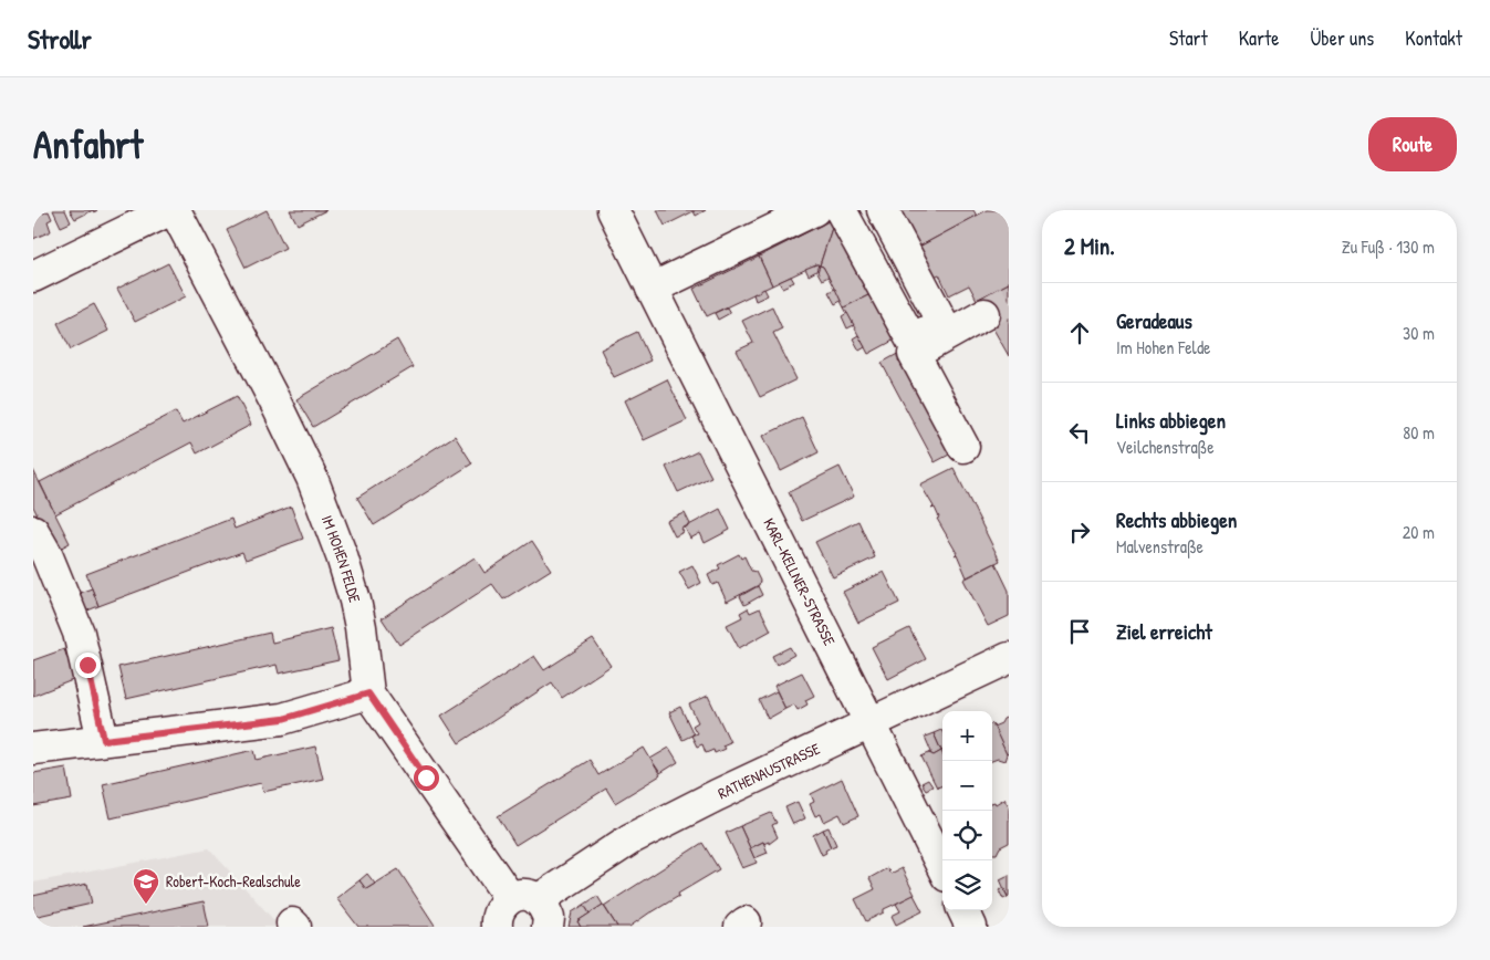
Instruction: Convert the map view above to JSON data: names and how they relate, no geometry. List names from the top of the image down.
{
  "streets": {
    "street": ["IM HOHEN FELDE", "KARL-KELLNER-STRASSE", "RATHENAUSTRASSE"]
  },
  "crossings": [
    ["IM HOHEN FELDE", "RATHENAUSTRASSE"],
    ["KARL-KELLNER-STRASSE", "RATHENAUSTRASSE"]
  ],
  "places": {
    "school or university": ["Robert-Koch-Realschule"]
  },
  "page": {
    "header": "Strollr",
    "nav": [
      "Start",
      "Karte",
      "Über uns",
      "Kontakt"
    ],
    "buttons": "Route",
    "title": "Anfahrt",
    "heading": ["2 Min.", "Zu Fuß · 130 m"],
    "list": [
      ["Geradeaus", "Im Hohen Felde", "30 m"],
      ["Links abbiegen", "Veilchenstraße", "80 m"],
      ["Rechts abbiegen", "Malvenstraße", "20 m"],
      "Ziel erreicht"
    ],
    "map_buttons": ["+", "−"]
  }
}
